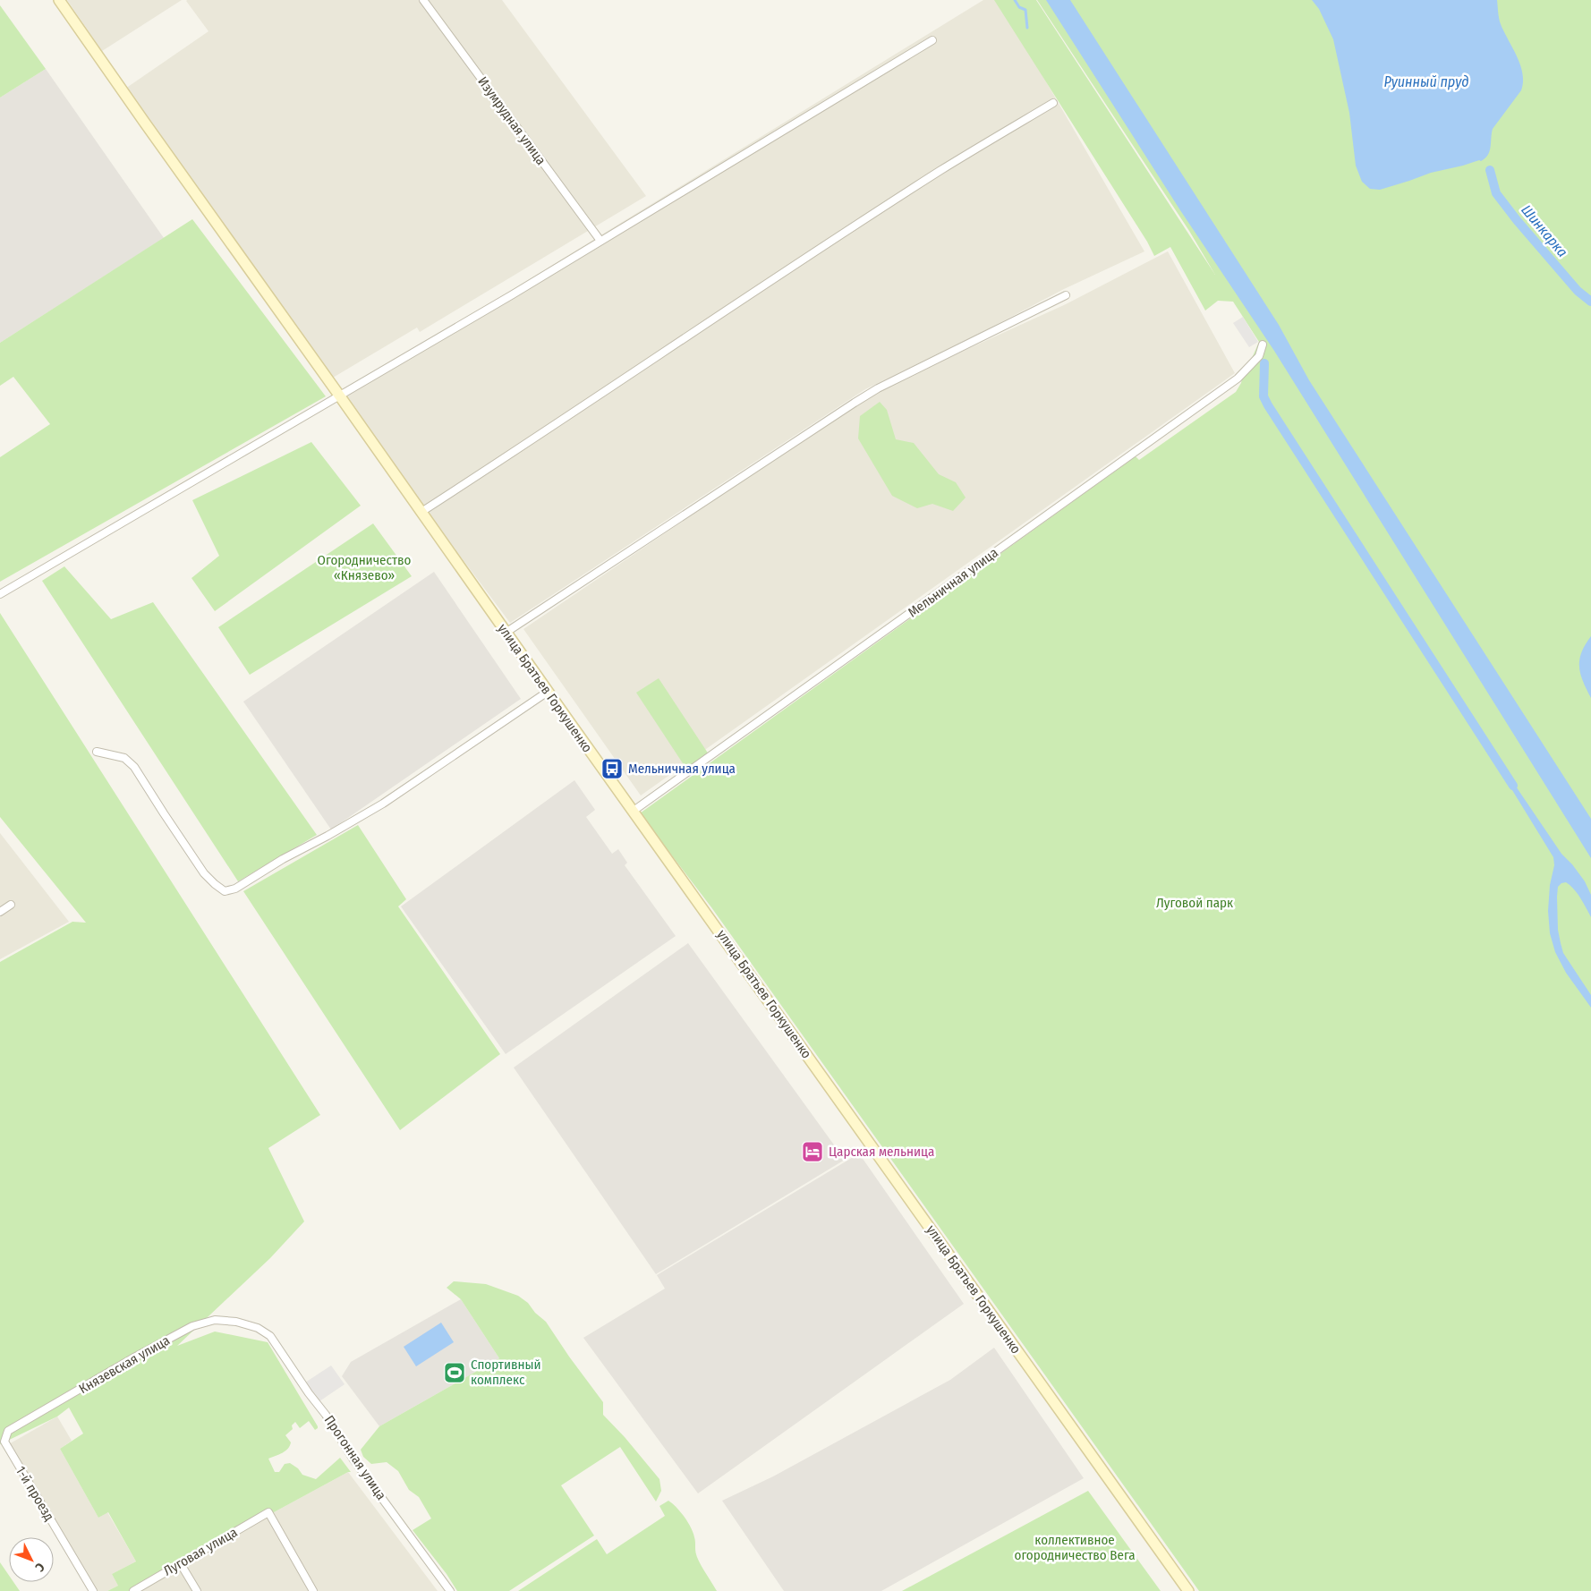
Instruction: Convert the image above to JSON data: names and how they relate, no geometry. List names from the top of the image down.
{
  "streets": {
    "street": [
      "Изумрудная улица",
      "Мельничная улица",
      "улица Братьев Горкушенко",
      "Князевская улица",
      "Прогонная улица",
      "1-й проезд",
      "Луговая улица"
    ]
  },
  "crossings": [
    ["Мельничная улица", "улица Братьев Горкушенко"],
    ["Князевская улица", "Прогонная улица"],
    ["Князевская улица", "1-й проезд"]
  ],
  "water": ["Руинный пруд", "Шинкарка"],
  "parks": ["Огородничество «Князево»", "Луговой парк", "коллективное огородничество Вега"],
  "places": {
    "bus stop": ["Мельничная улица"],
    "hotel": ["Царская мельница"],
    "sports": ["Спортивный комплекс"]
  },
  "north": "bottom right"
}
